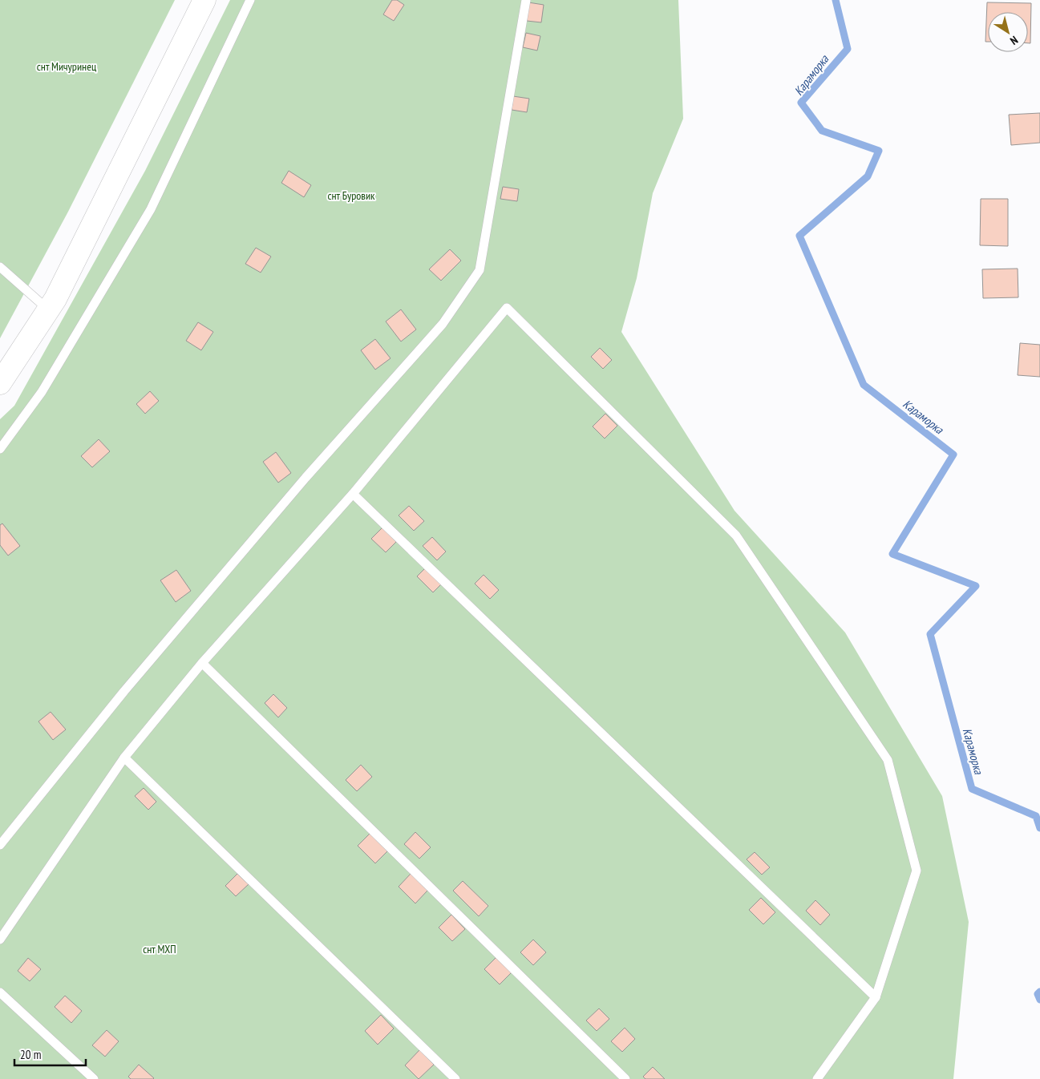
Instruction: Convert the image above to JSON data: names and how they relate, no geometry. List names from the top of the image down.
{
  "water": ["Караморка"],
  "parks": ["снт Мичуринец", "снт Буровик", "снт МХП"],
  "scale_bar": "20 m",
  "north": "bottom right"
}
